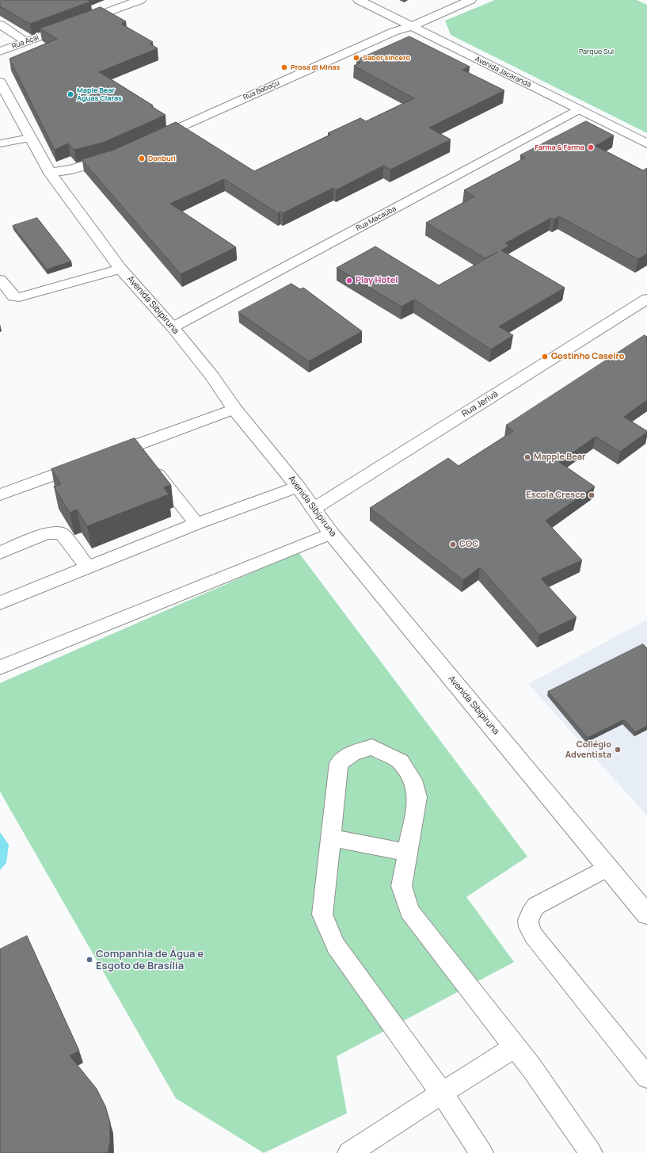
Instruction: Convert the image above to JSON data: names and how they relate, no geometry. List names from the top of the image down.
{
  "streets": {
    "street": [
      "Rua Açaí",
      "Avenida Jacarandá",
      "Rua Babaçu",
      "Rua Macaúba",
      "Avenida Sibipiruna",
      "Rua Jerivá"
    ]
  },
  "crossings": [
    ["Avenida Jacarandá", "Rua Babaçu"],
    ["Avenida Jacarandá", "Rua Macaúba"],
    ["Rua Macaúba", "Avenida Sibipiruna"],
    ["Avenida Sibipiruna", "Rua Jerivá"]
  ],
  "parks": ["Parque Sul"],
  "places": [
    "Sabor sincero",
    "Prosa di Minas",
    "Maple Bear Águas Claras",
    "Farma & Farma",
    "Donburi",
    "Play Hotel",
    "Gostinho Caseiro",
    "Mapple Bear",
    "Escola Cresce",
    "COC",
    "Collégio Adventista",
    "Companhia de Água e Esgoto de Brasília"
  ]
}
